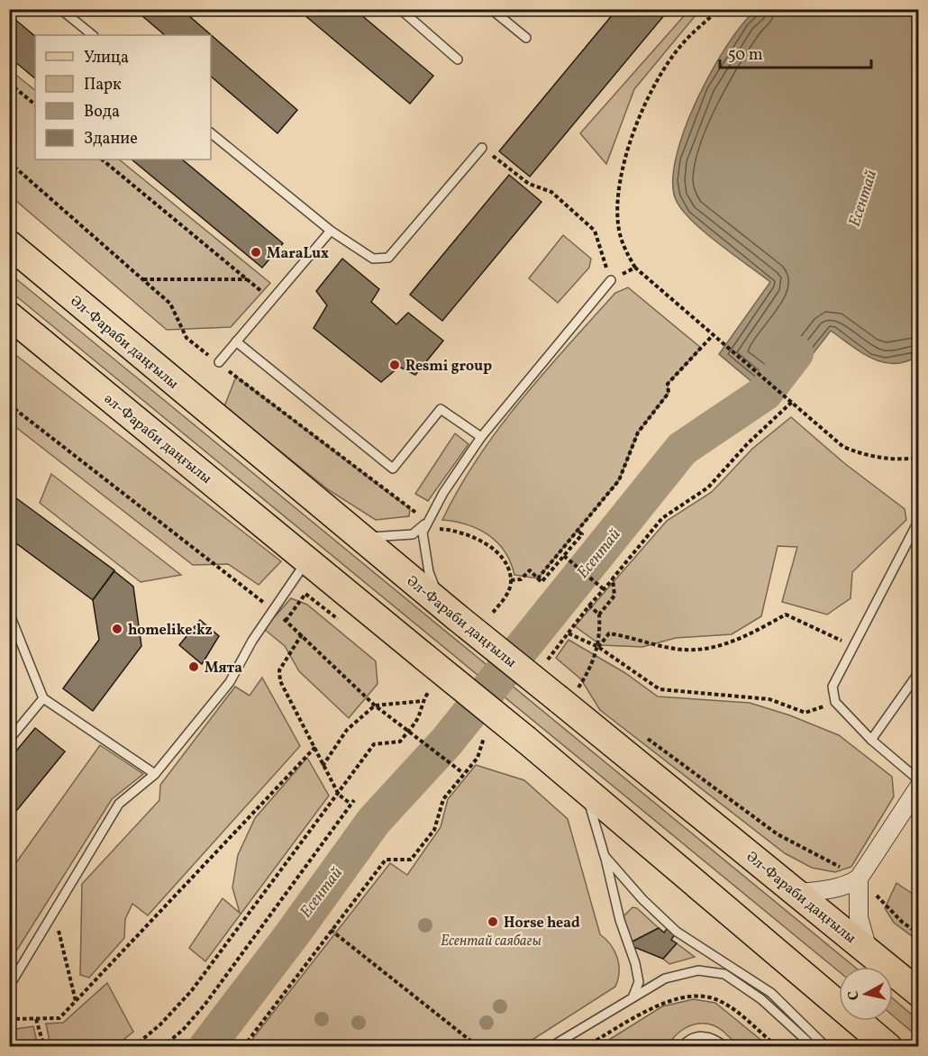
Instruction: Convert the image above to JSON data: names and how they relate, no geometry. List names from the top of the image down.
{
  "streets": {
    "main road": ["Әл-Фараби даңғылы", "әл-Фараби даңғылы"]
  },
  "water": ["Есентай"],
  "parks": ["Есентай саябағы"],
  "places": [
    "MaraLux",
    "Resmi group",
    "homelike.kz",
    "Мята",
    "Horse head"
  ],
  "legend": [
    "Улица",
    "Парк",
    "Вода",
    "Здание"
  ],
  "scale_bar": "50 m",
  "north": "left"
}
